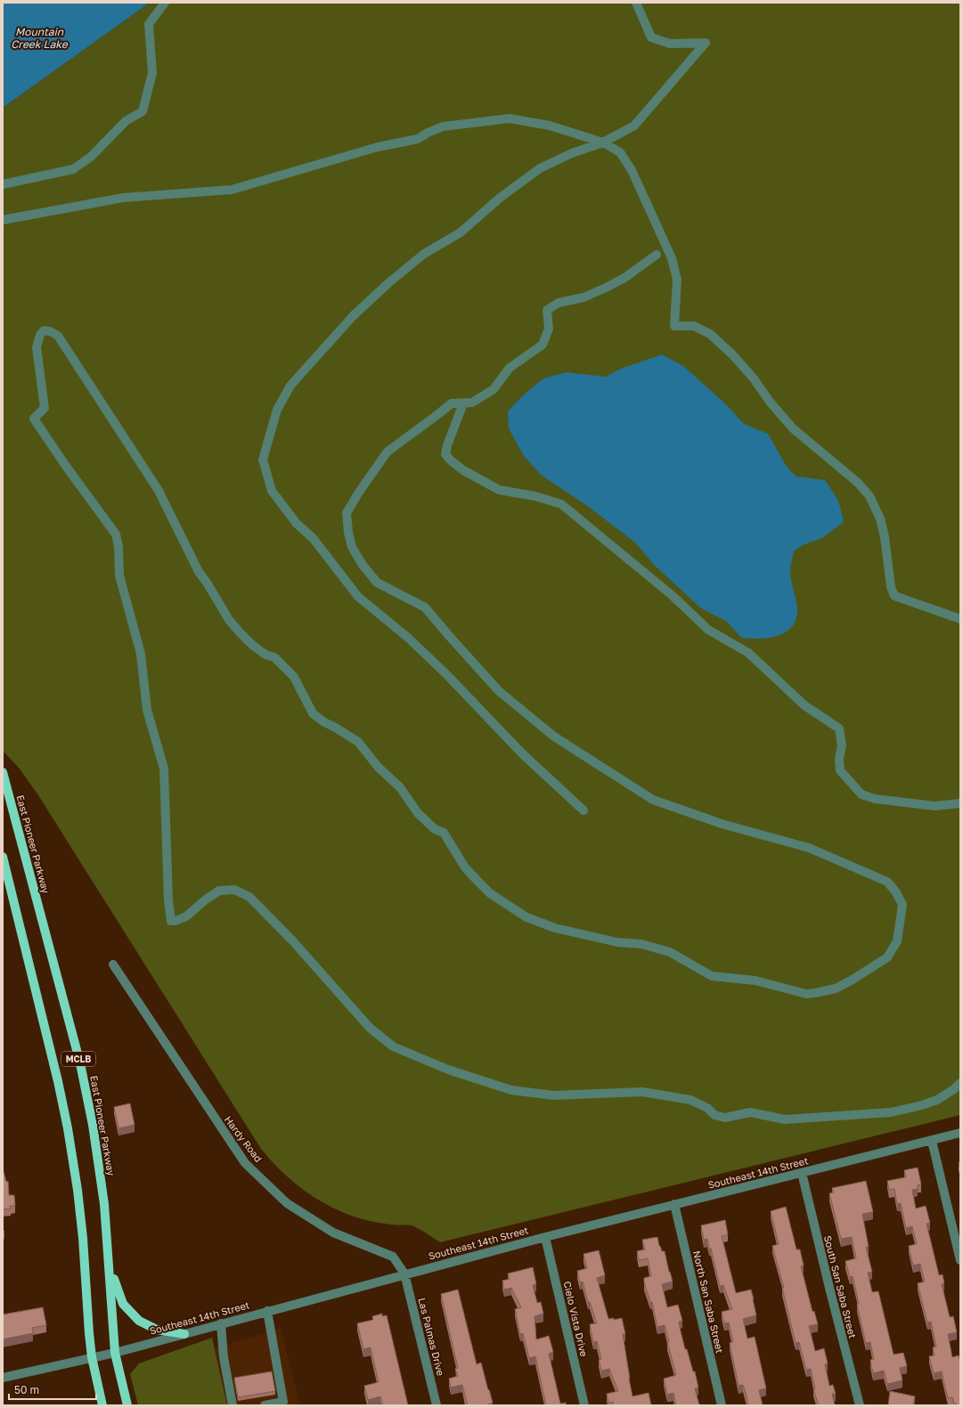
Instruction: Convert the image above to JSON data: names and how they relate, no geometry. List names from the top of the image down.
{
  "streets": {
    "main road": ["East Pioneer Parkway", "MCLB"],
    "street": [
      "Hardy Road",
      "Southeast 14th Street",
      "South San Saba Street",
      "North San Saba Street",
      "Cielo Vista Drive",
      "Las Palmas Drive"
    ]
  },
  "crossings": [
    ["East Pioneer Parkway", "Southeast 14th Street"],
    ["MCLB", "Southeast 14th Street"],
    ["Hardy Road", "Southeast 14th Street"],
    ["Hardy Road", "Las Palmas Drive"],
    ["Southeast 14th Street", "South San Saba Street"],
    ["Southeast 14th Street", "North San Saba Street"],
    ["Southeast 14th Street", "Cielo Vista Drive"],
    ["Southeast 14th Street", "Las Palmas Drive"]
  ],
  "water": ["Mountain Creek Lake"],
  "scale_bar": "50 m"
}
